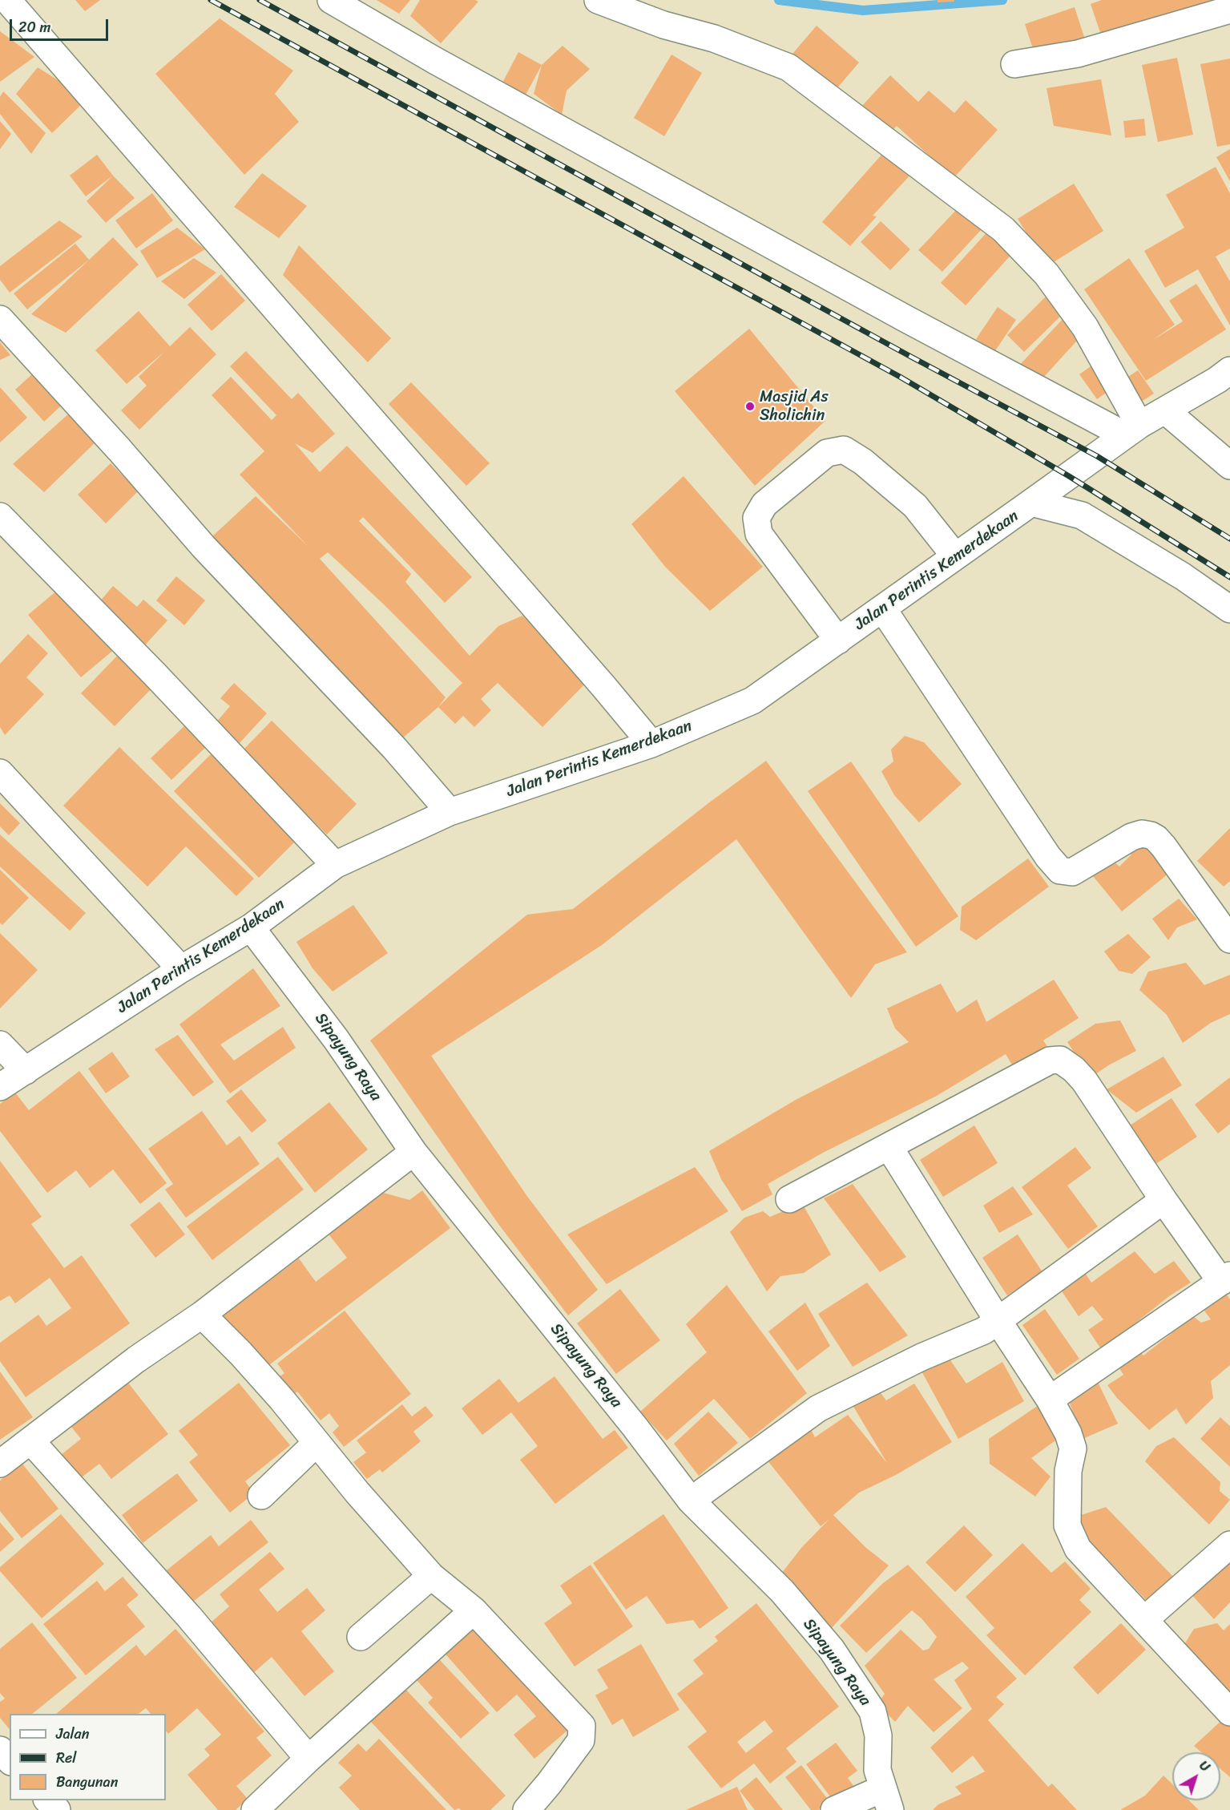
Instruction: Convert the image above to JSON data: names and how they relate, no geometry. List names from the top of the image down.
{
  "streets": {
    "street": ["Jalan Perintis Kemerdekaan", "Sipayung Raya"]
  },
  "crossings": [
    ["Jalan Perintis Kemerdekaan", "Sipayung Raya"]
  ],
  "places": ["Masjid As Sholichin"],
  "legend": ["Jalan", "Rel", "Bangunan"],
  "scale_bar": "20 m",
  "north": "top right"
}
